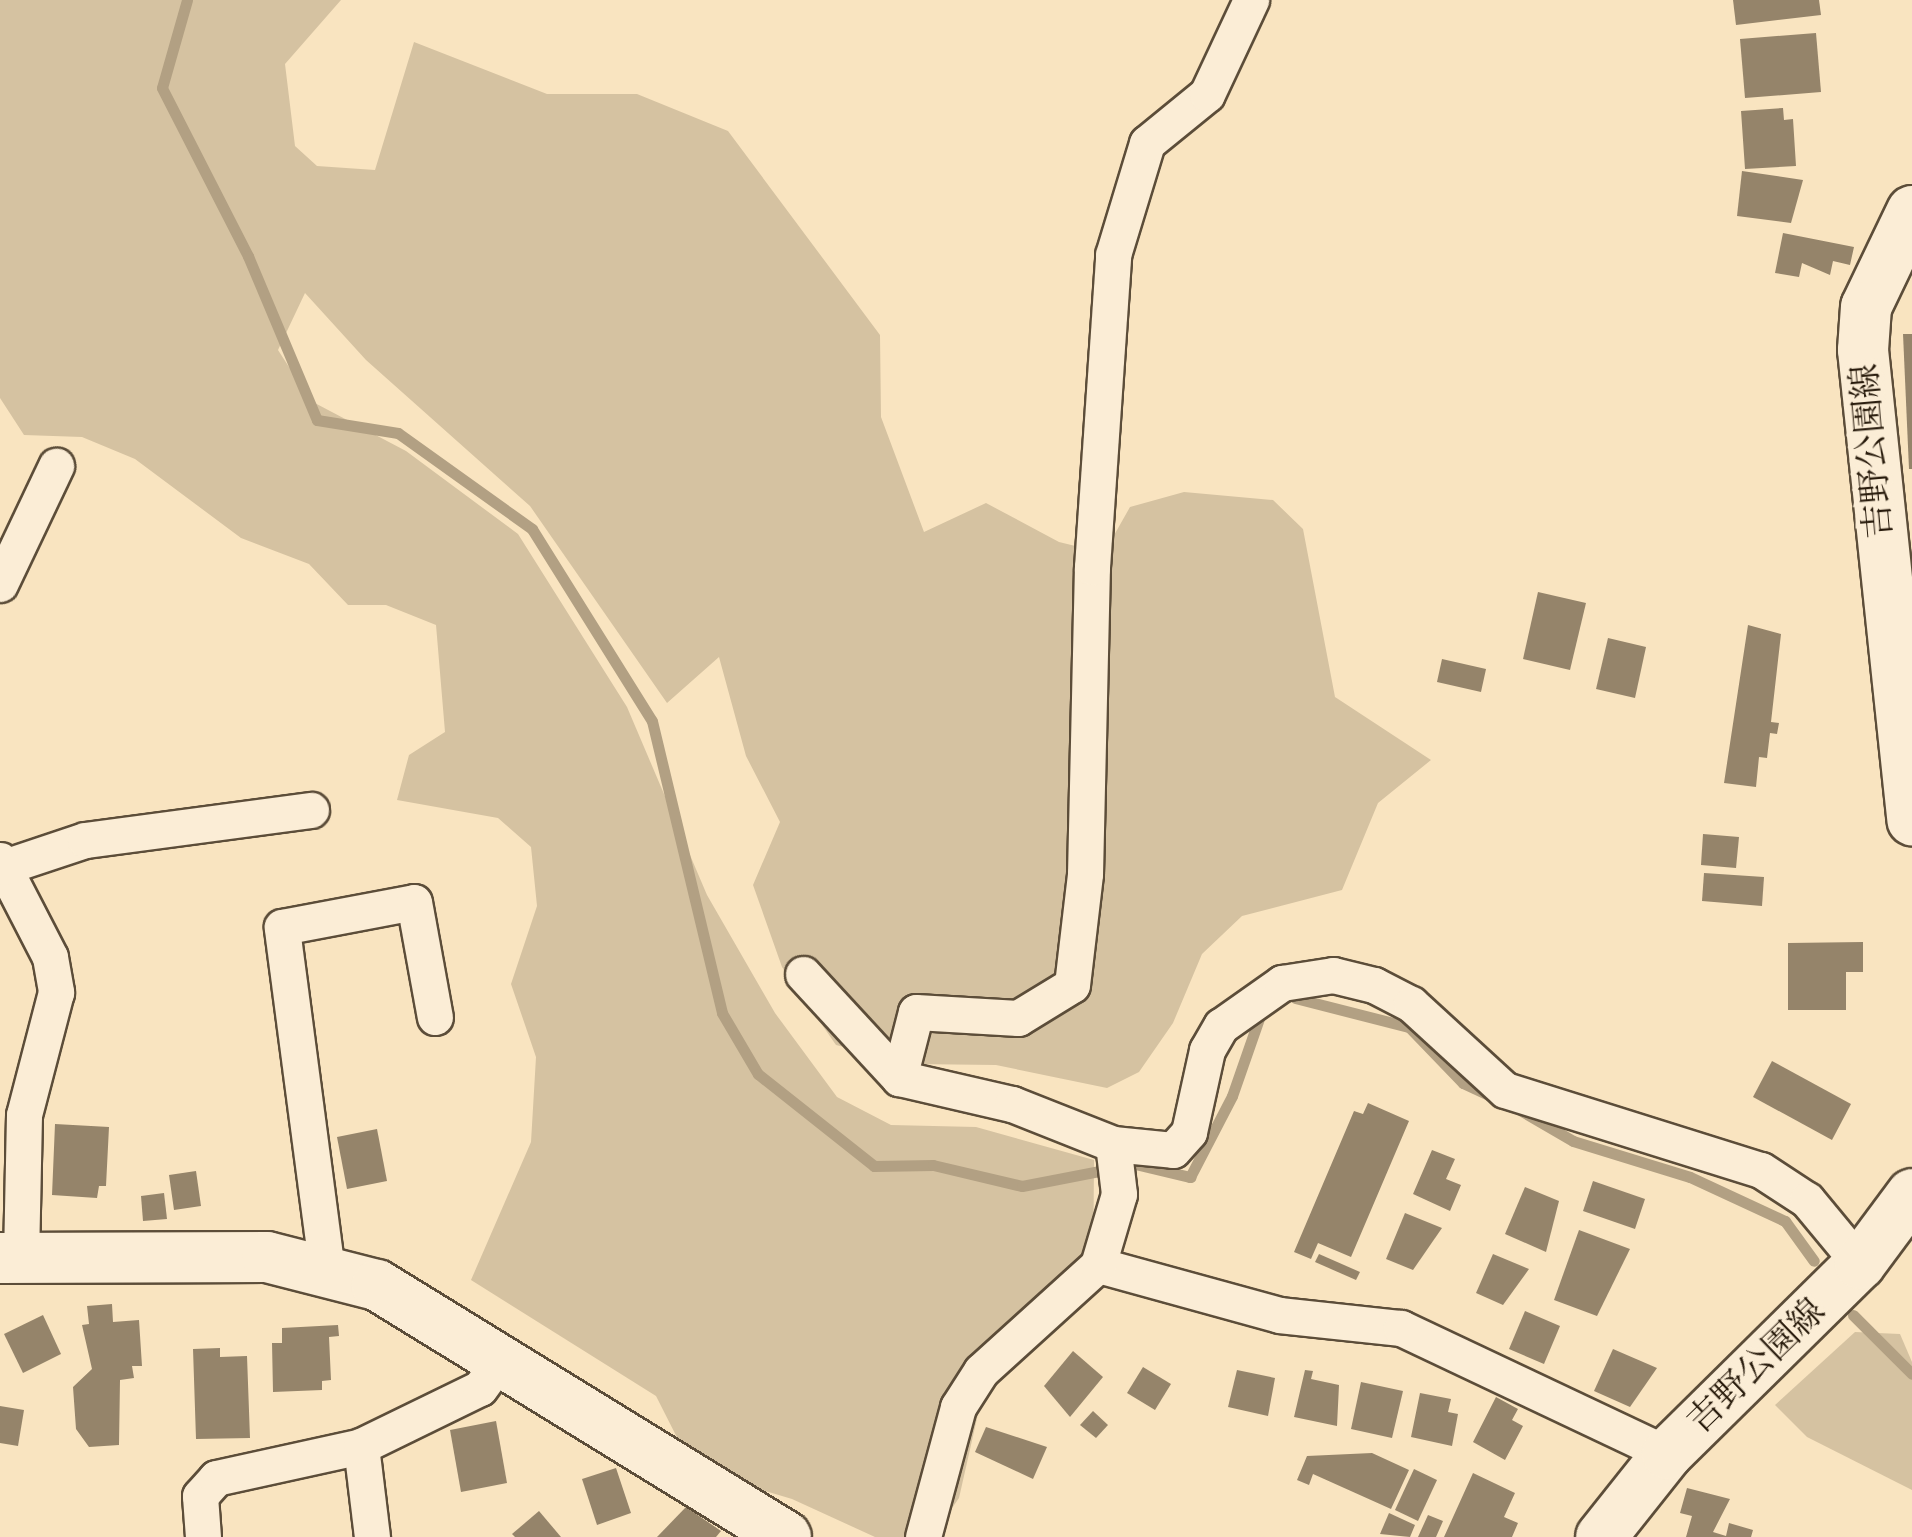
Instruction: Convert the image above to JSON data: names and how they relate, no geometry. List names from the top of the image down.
{
  "streets": {
    "main road": ["吉野公園線"]
  }
}
